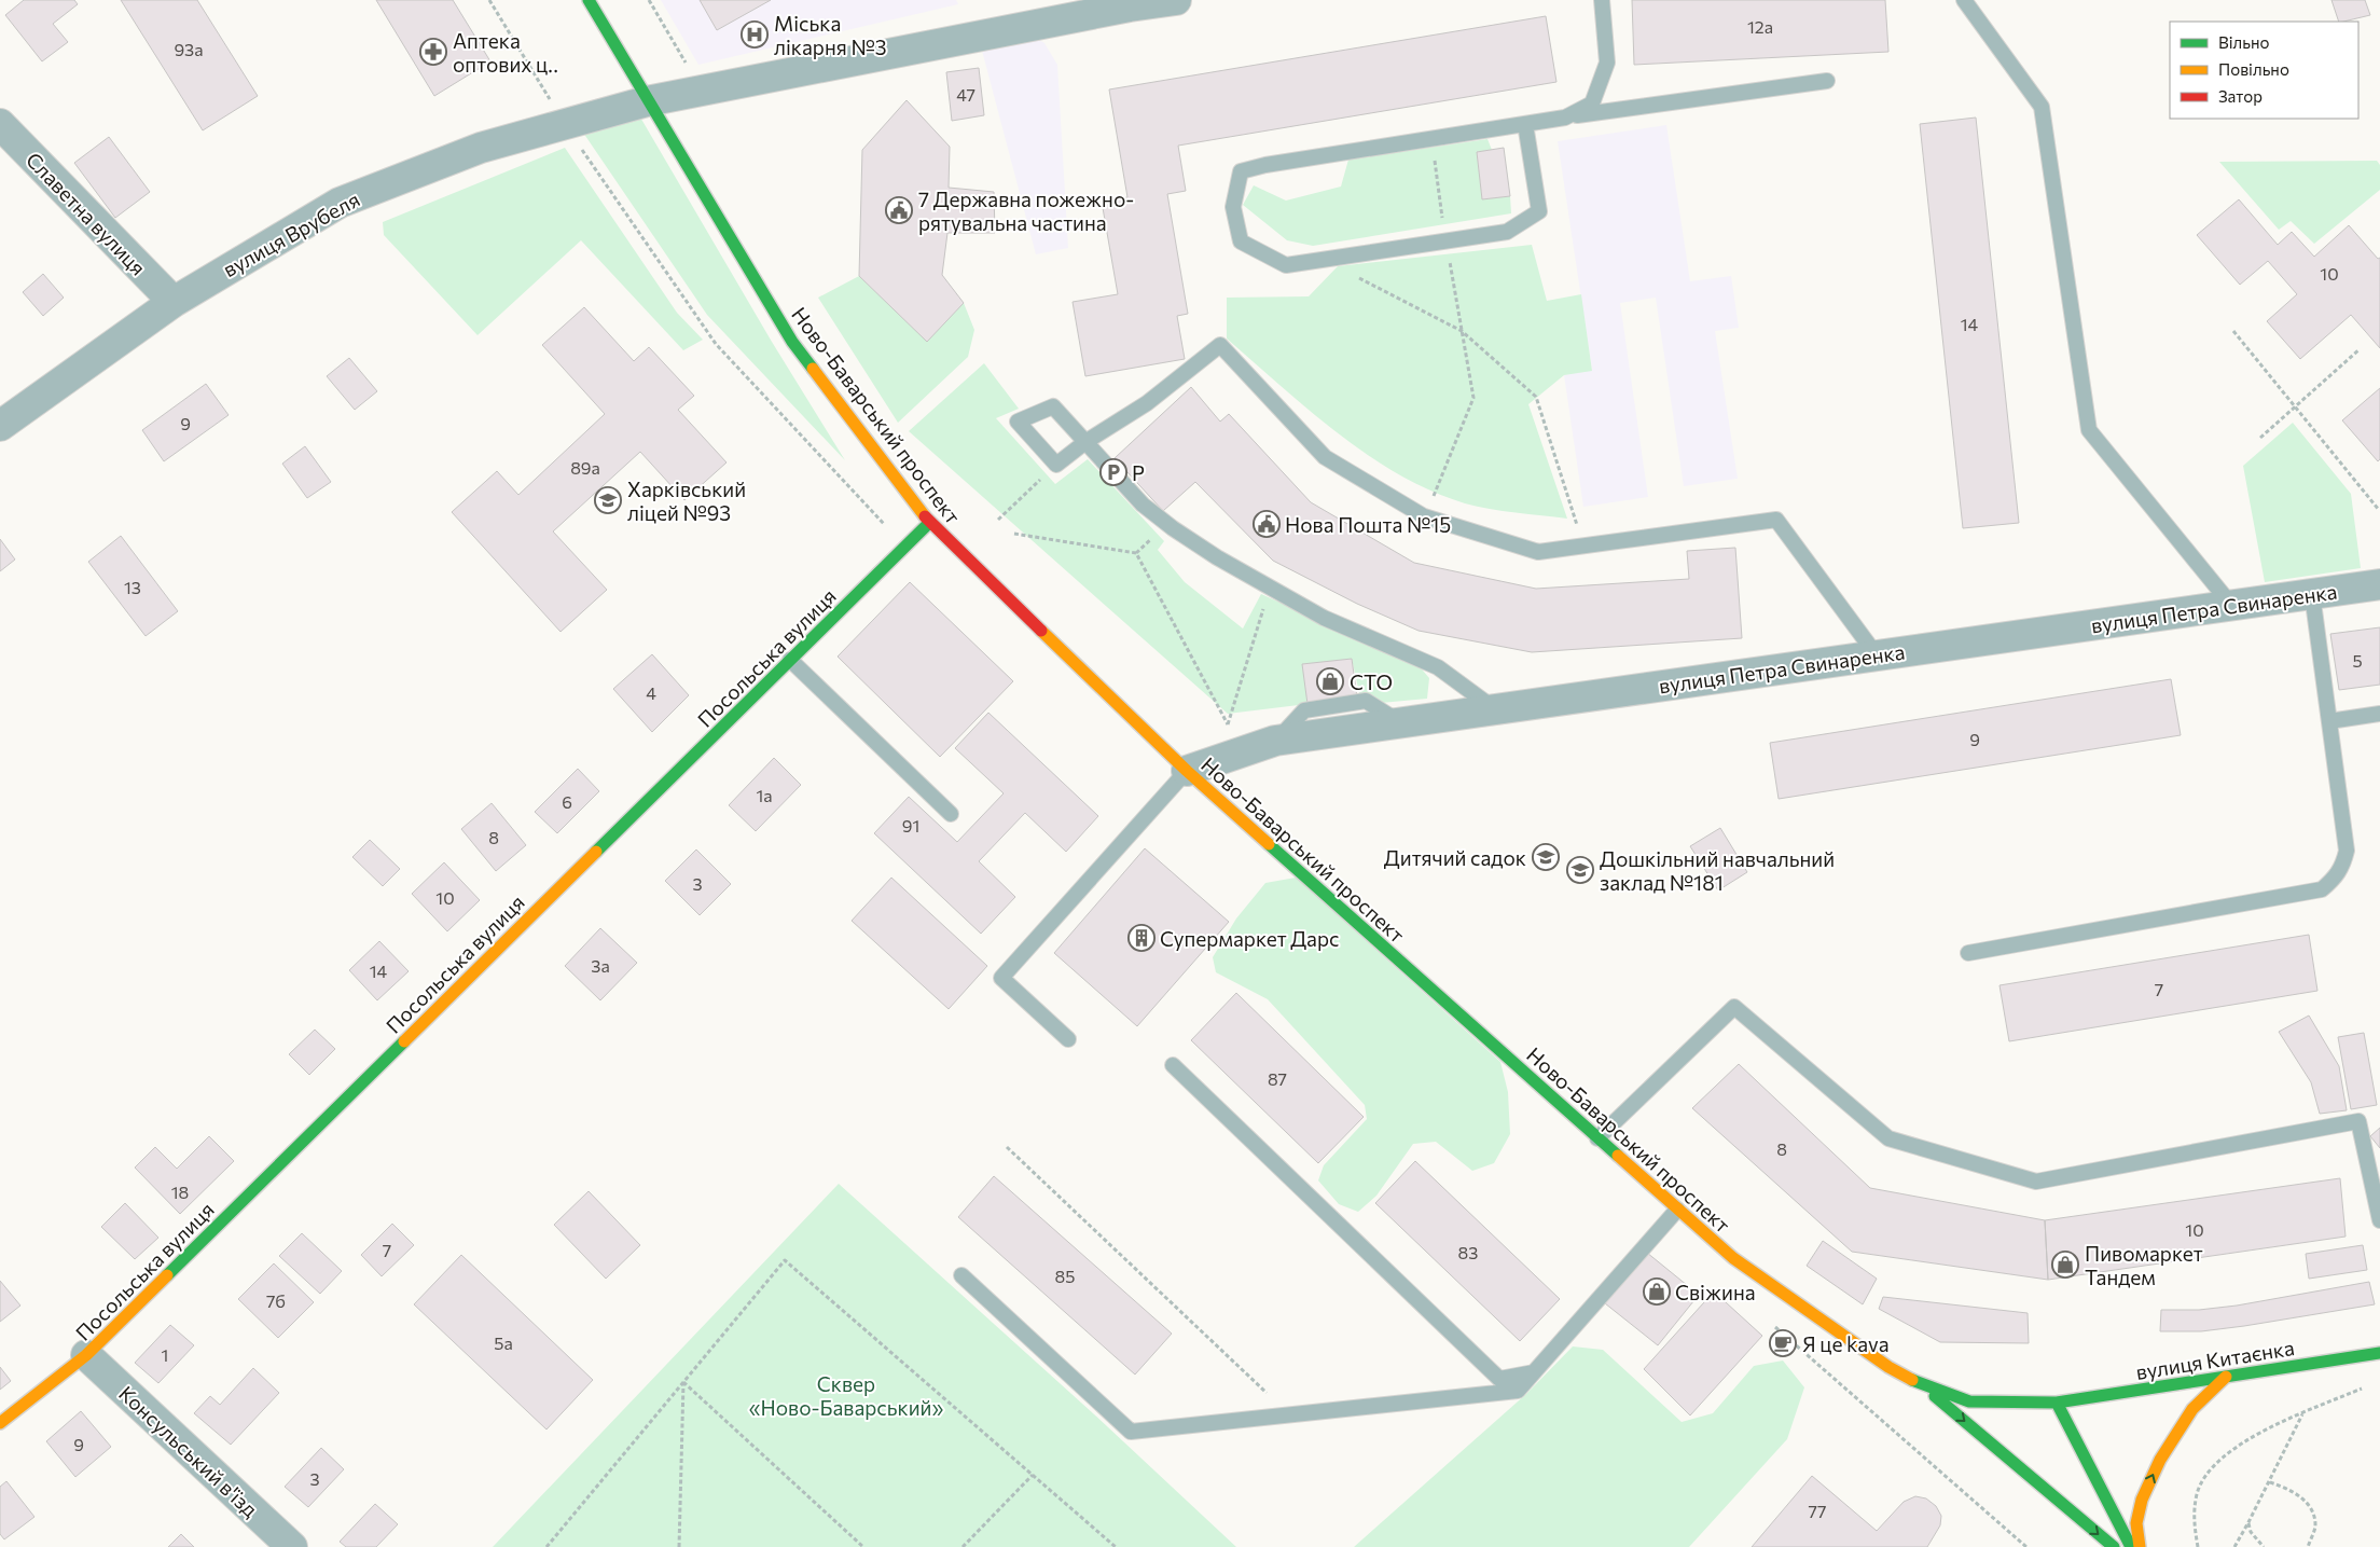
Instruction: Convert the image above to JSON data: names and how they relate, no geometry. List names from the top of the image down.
{
  "streets": {
    "main road": ["Ново-Баварський проспект", "Посольська вулиця", "вулиця Китаєнка"],
    "street": [
      "Славетна вулиця",
      "вулиця Врубеля",
      "вулиця Петра Свинаренка",
      "Консульський в'їзд"
    ]
  },
  "crossings": [
    ["Славетна вулиця", "вулиця Врубеля"],
    ["вулиця Врубеля", "Ново-Баварський проспект"],
    ["Ново-Баварський проспект", "вулиця Петра Свинаренка"],
    ["Ново-Баварський проспект", "Посольська вулиця"],
    ["Ново-Баварський проспект", "вулиця Китаєнка"],
    ["Посольська вулиця", "Консульський в'їзд"]
  ],
  "parks": ["Сквер «Ново-Баварський»"],
  "places": {
    "hospital": ["Міська лікарня №3"],
    "pharmacy": ["Аптека оптових ц‥"],
    "public building": ["7 Державна пожежно- рятувальна частина", "Нова Пошта №15"],
    "parking": ["Р"],
    "school or university": ["Харківський ліцей №93", "Дитячий садок", "Дошкільний навчальний заклад №181"],
    "shop": ["СТО", "Пивомаркет Тандем", "Свіжина"],
    "building": ["Супермаркет Дарс"],
    "cafe": ["Я це kava"]
  },
  "house_numbers": [
    "12а",
    "93а",
    "47",
    "10",
    "14",
    "9",
    "89а",
    "13",
    "5",
    "4",
    "9",
    "1а",
    "6",
    "91",
    "8",
    "3",
    "10",
    "3а",
    "14",
    "7",
    "87",
    "8",
    "18",
    "10",
    "7",
    "83",
    "85",
    "7б",
    "5а",
    "1",
    "9",
    "3",
    "77"
  ],
  "legend": ["Вільно", "Повільно", "Затор"]
}
